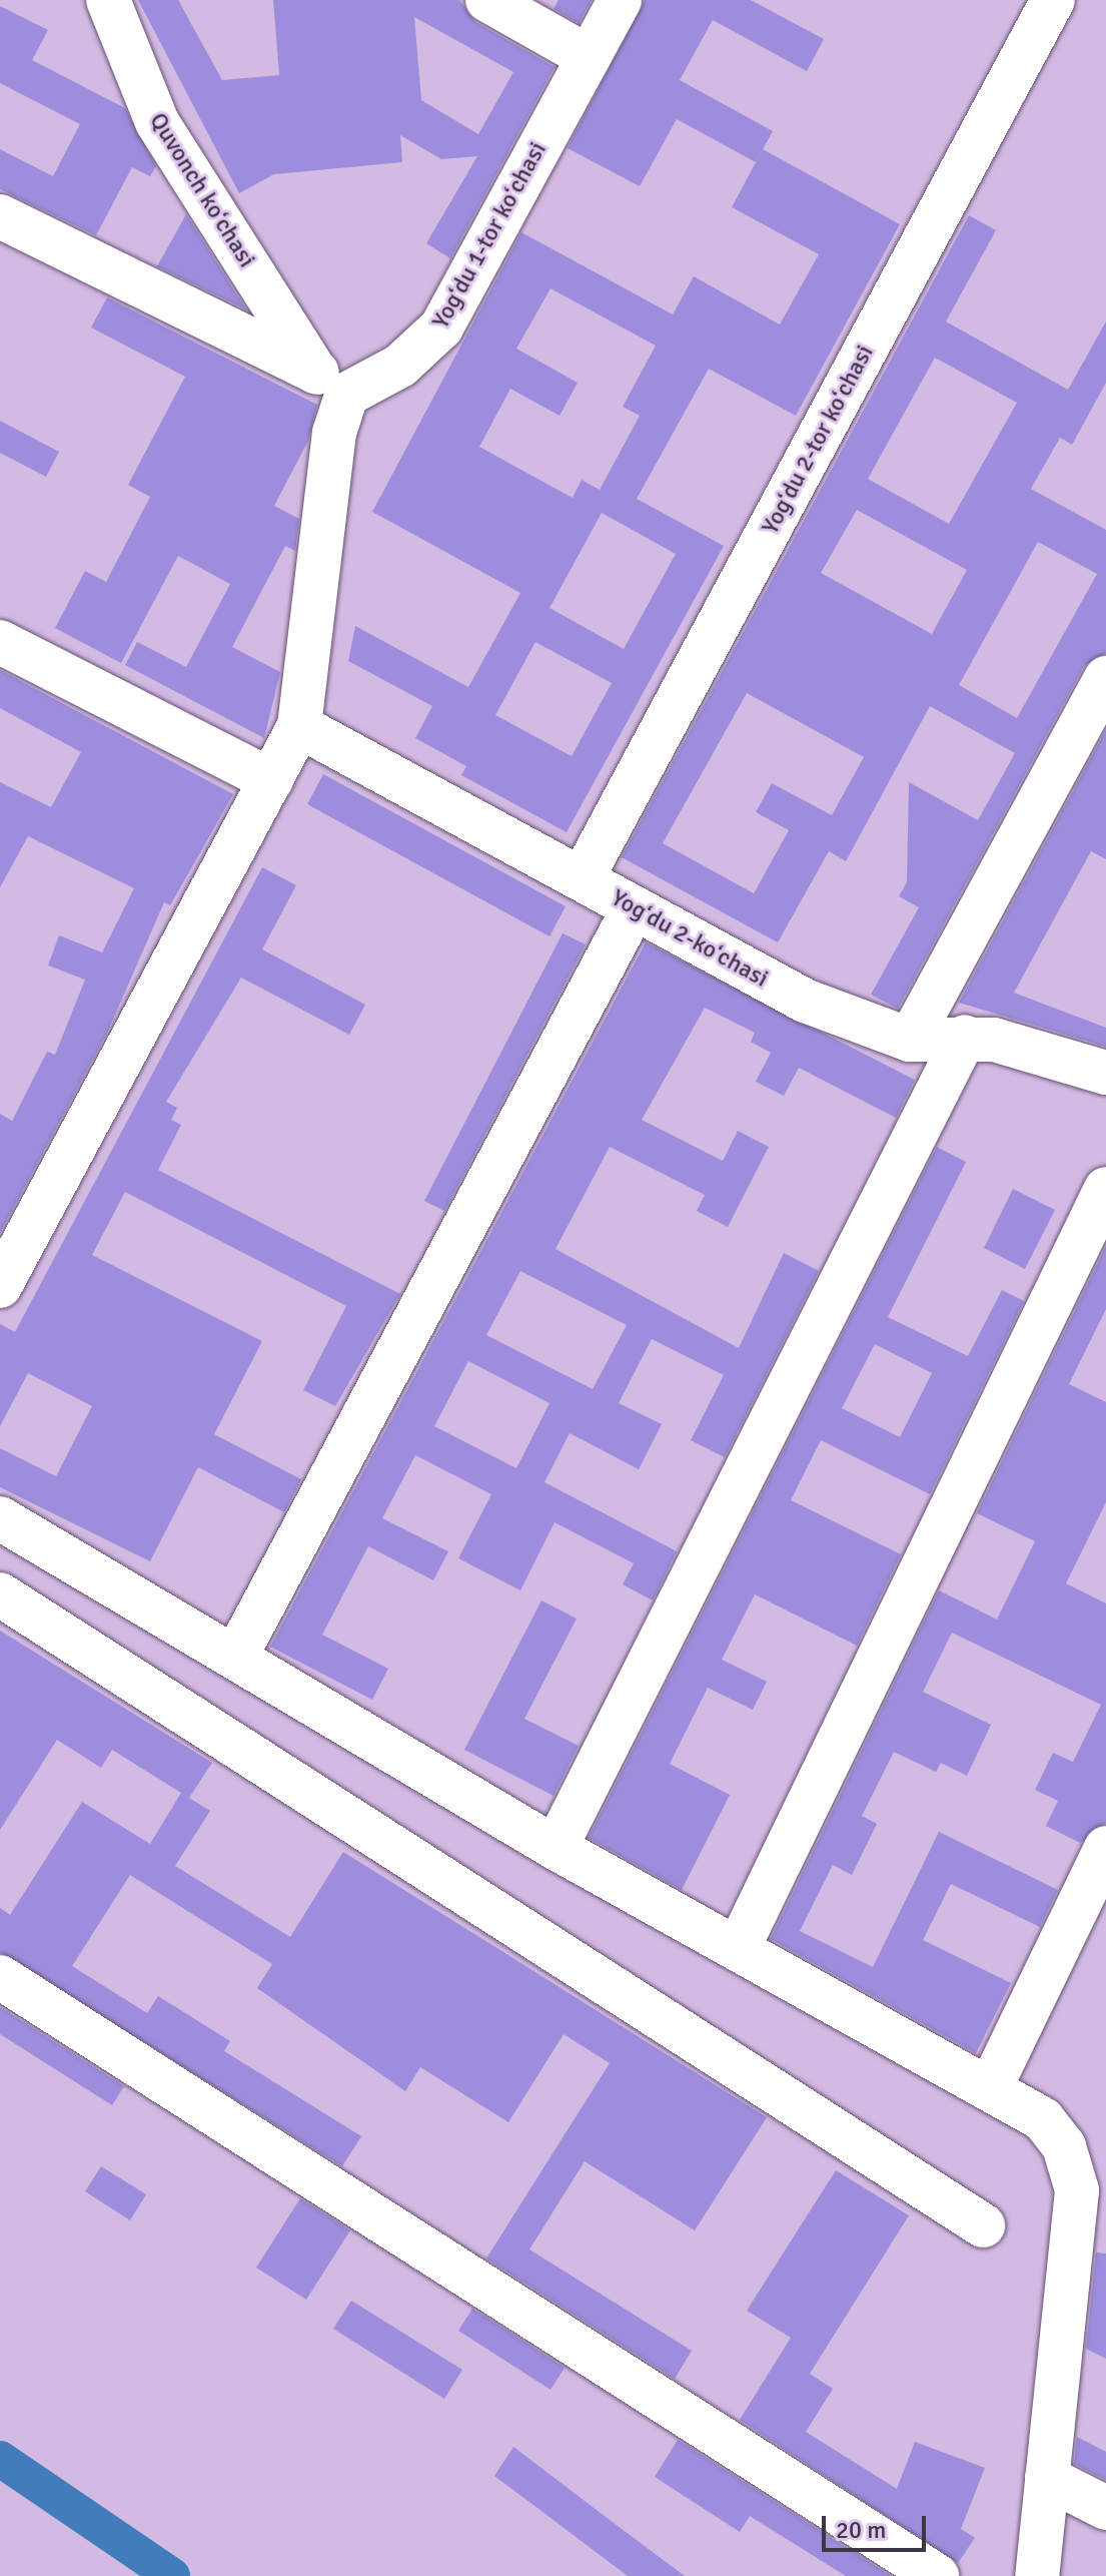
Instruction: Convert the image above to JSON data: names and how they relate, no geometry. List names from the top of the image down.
{
  "streets": {
    "street": [
      "Quvonch koʻchasi",
      "Yogʻdu 1-tor koʻchasi",
      "Yogʻdu 2-tor koʻchasi",
      "Yogʻdu 2-koʻchasi"
    ]
  },
  "crossings": [
    ["Quvonch koʻchasi", "Yogʻdu 1-tor koʻchasi"],
    ["Yogʻdu 2-tor koʻchasi", "Yogʻdu 2-koʻchasi"]
  ],
  "scale_bar": "20 m"
}
